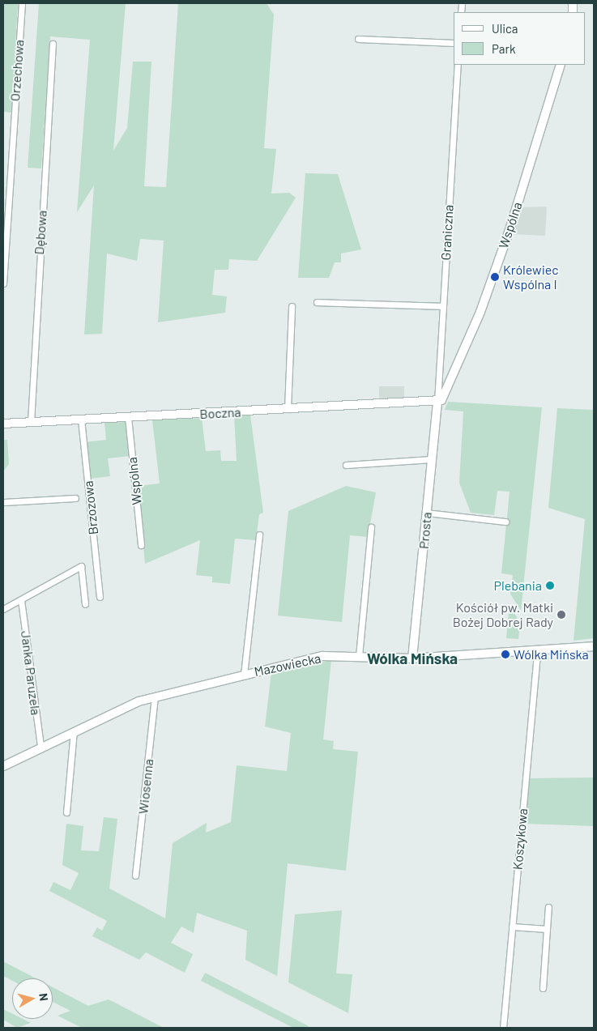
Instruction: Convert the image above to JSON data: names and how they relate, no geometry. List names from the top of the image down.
{
  "streets": {
    "street": [
      "Orzechowa",
      "Wspólna",
      "Dębowa",
      "Graniczna",
      "Boczna",
      "Brzozowa",
      "Prosta",
      "Mazowiecka",
      "Janka Paruzela",
      "Wiosenna",
      "Koszykowa"
    ]
  },
  "crossings": [
    ["Wspólna", "Graniczna"],
    ["Wspólna", "Boczna"],
    ["Wspólna", "Prosta"],
    ["Dębowa", "Boczna"],
    ["Graniczna", "Boczna"],
    ["Graniczna", "Prosta"],
    ["Boczna", "Brzozowa"],
    ["Boczna", "Prosta"],
    ["Prosta", "Mazowiecka"],
    ["Mazowiecka", "Janka Paruzela"],
    ["Mazowiecka", "Wiosenna"],
    ["Mazowiecka", "Koszykowa"]
  ],
  "districts": ["Wólka Mińska"],
  "places": [
    "Królewiec Wspólna I",
    "Plebania",
    "Kościół pw. Matki Bożej Dobrej Rady",
    "Wólka Mińska"
  ],
  "legend": ["Ulica", "Park"],
  "north": "right"
}
